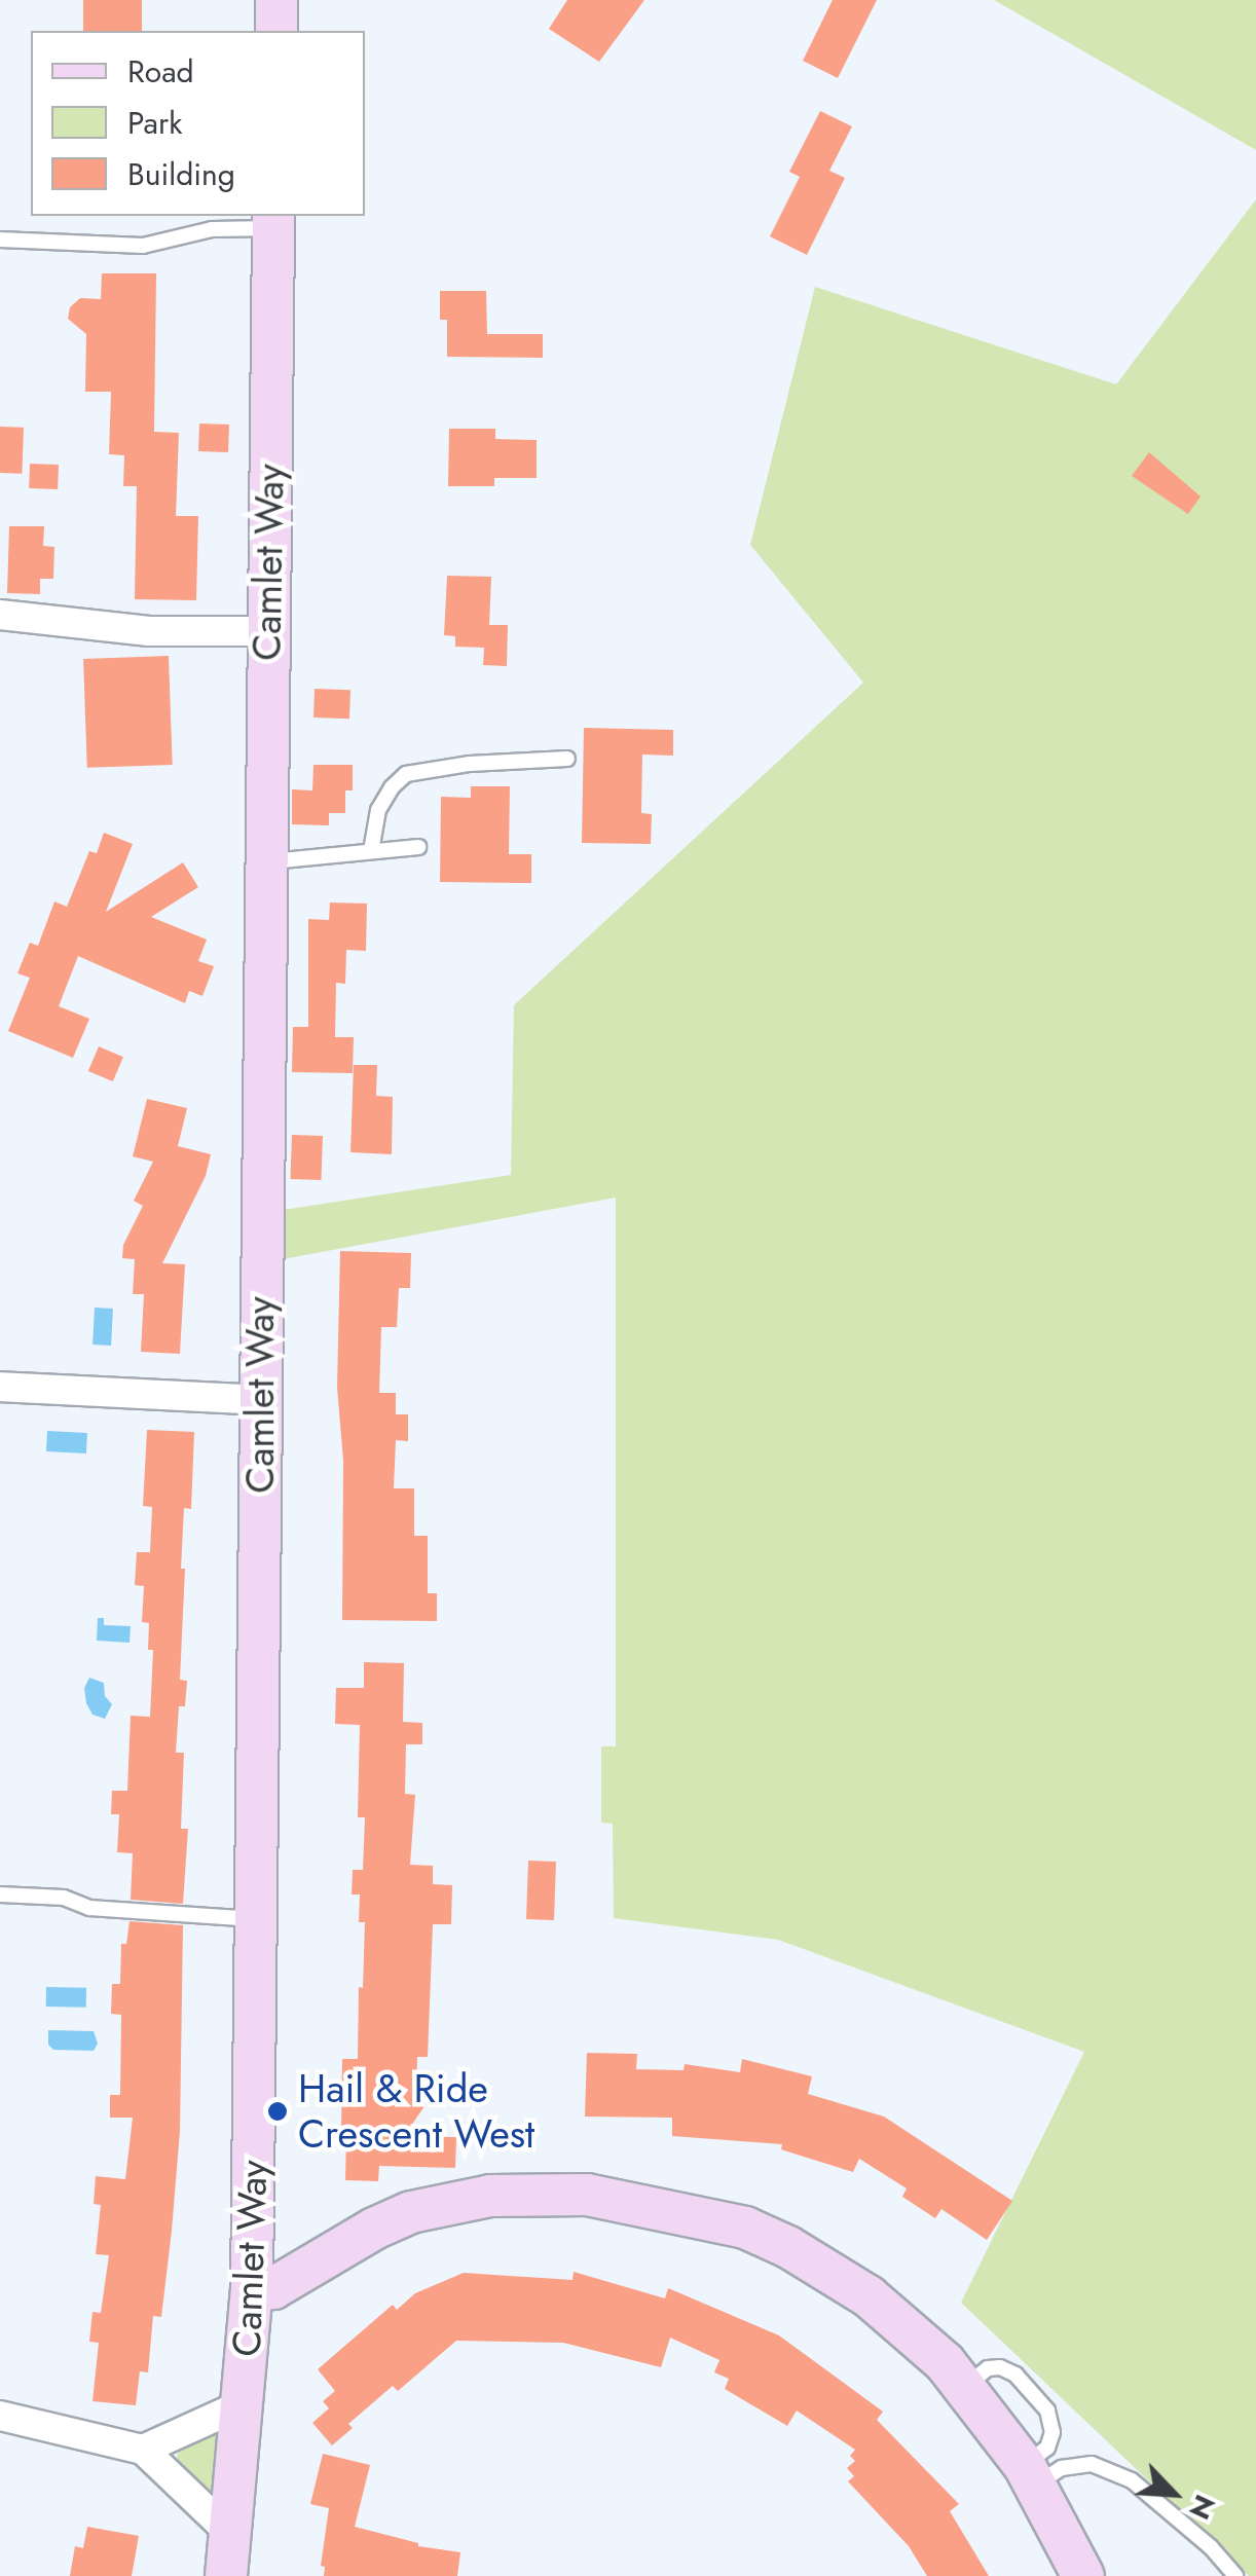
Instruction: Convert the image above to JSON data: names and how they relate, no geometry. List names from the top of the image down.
{
  "streets": {
    "street": ["Camlet Way"]
  },
  "places": ["Hail & Ride Crescent West"],
  "legend": ["Road", "Park", "Building"],
  "north": "bottom right"
}
